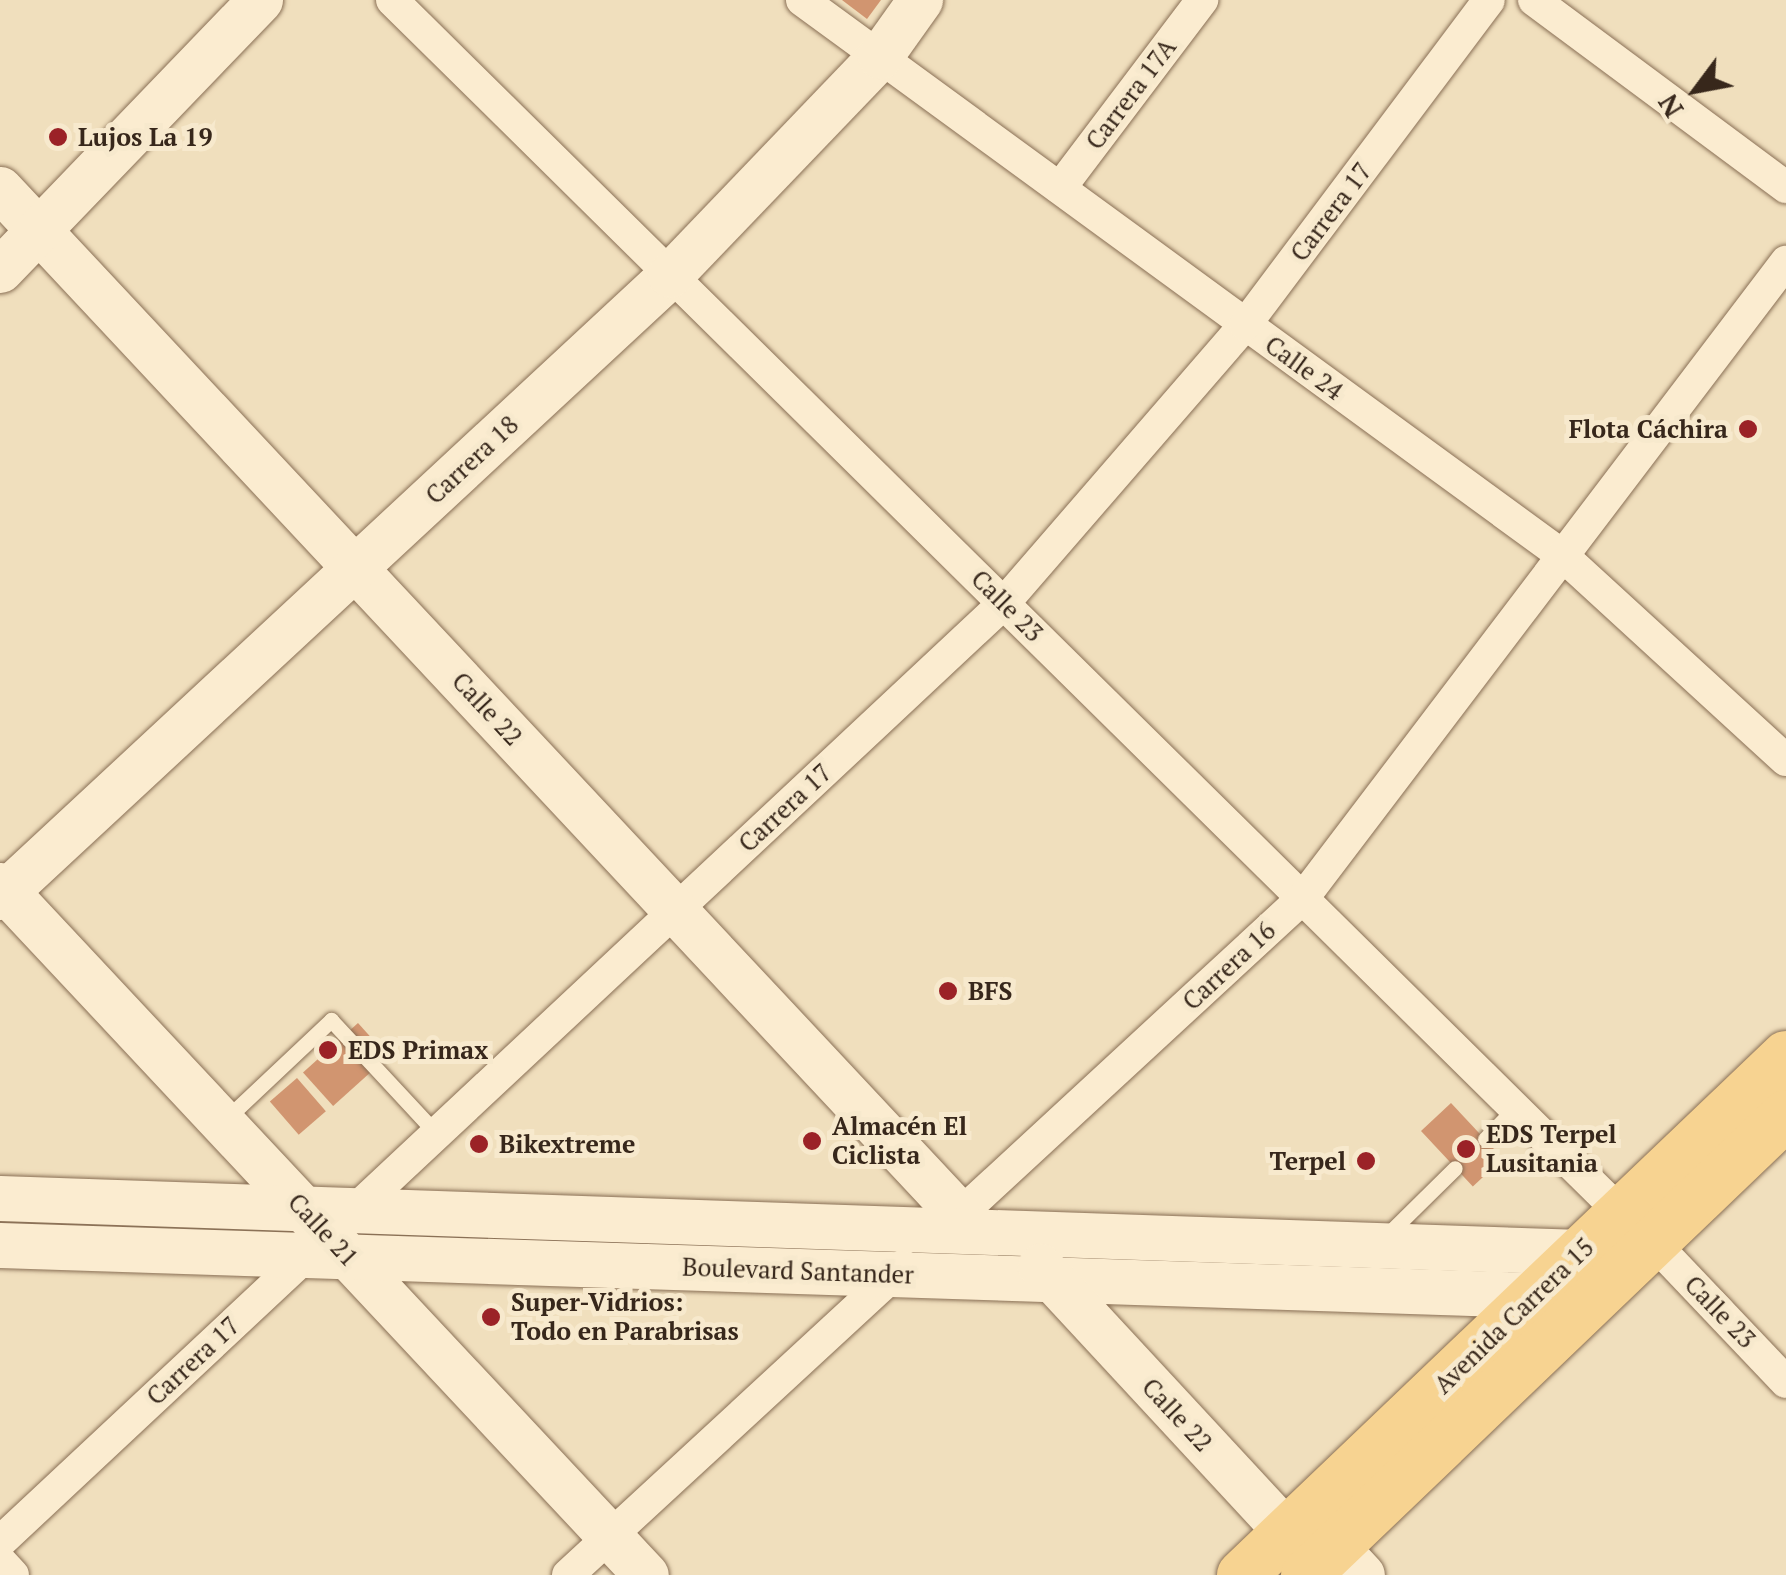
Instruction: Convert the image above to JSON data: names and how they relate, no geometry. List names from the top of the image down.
{
  "streets": {
    "main road": ["Avenida Carrera 15"],
    "street": [
      "Carrera 17A",
      "Carrera 17",
      "Calle 24",
      "Carrera 18",
      "Calle 23",
      "Calle 22",
      "Carrera 16",
      "Calle 21",
      "Boulevard Santander"
    ]
  },
  "crossings": [
    ["Carrera 17A", "Calle 24"],
    ["Carrera 17", "Calle 24"],
    ["Carrera 17", "Calle 23"],
    ["Carrera 17", "Calle 22"],
    ["Carrera 17", "Calle 21"],
    ["Carrera 17", "Boulevard Santander"],
    ["Calle 24", "Carrera 18"],
    ["Calle 24", "Carrera 16"],
    ["Carrera 18", "Calle 23"],
    ["Carrera 18", "Calle 22"],
    ["Carrera 18", "Calle 21"],
    ["Calle 23", "Carrera 16"],
    ["Calle 23", "Avenida Carrera 15"],
    ["Calle 22", "Carrera 16"],
    ["Calle 22", "Boulevard Santander"],
    ["Calle 22", "Avenida Carrera 15"],
    ["Carrera 16", "Calle 21"],
    ["Carrera 16", "Boulevard Santander"],
    ["Calle 21", "Boulevard Santander"],
    ["Boulevard Santander", "Avenida Carrera 15"]
  ],
  "places": [
    "Lujos La 19",
    "Flota Cáchira",
    "BFS",
    "EDS Primax",
    "Almacén El Ciclista",
    "Bikextreme",
    "EDS Terpel Lusitania",
    "Terpel",
    "Super-Vidrios: Todo en Parabrisas"
  ],
  "north": "bottom left"
}
